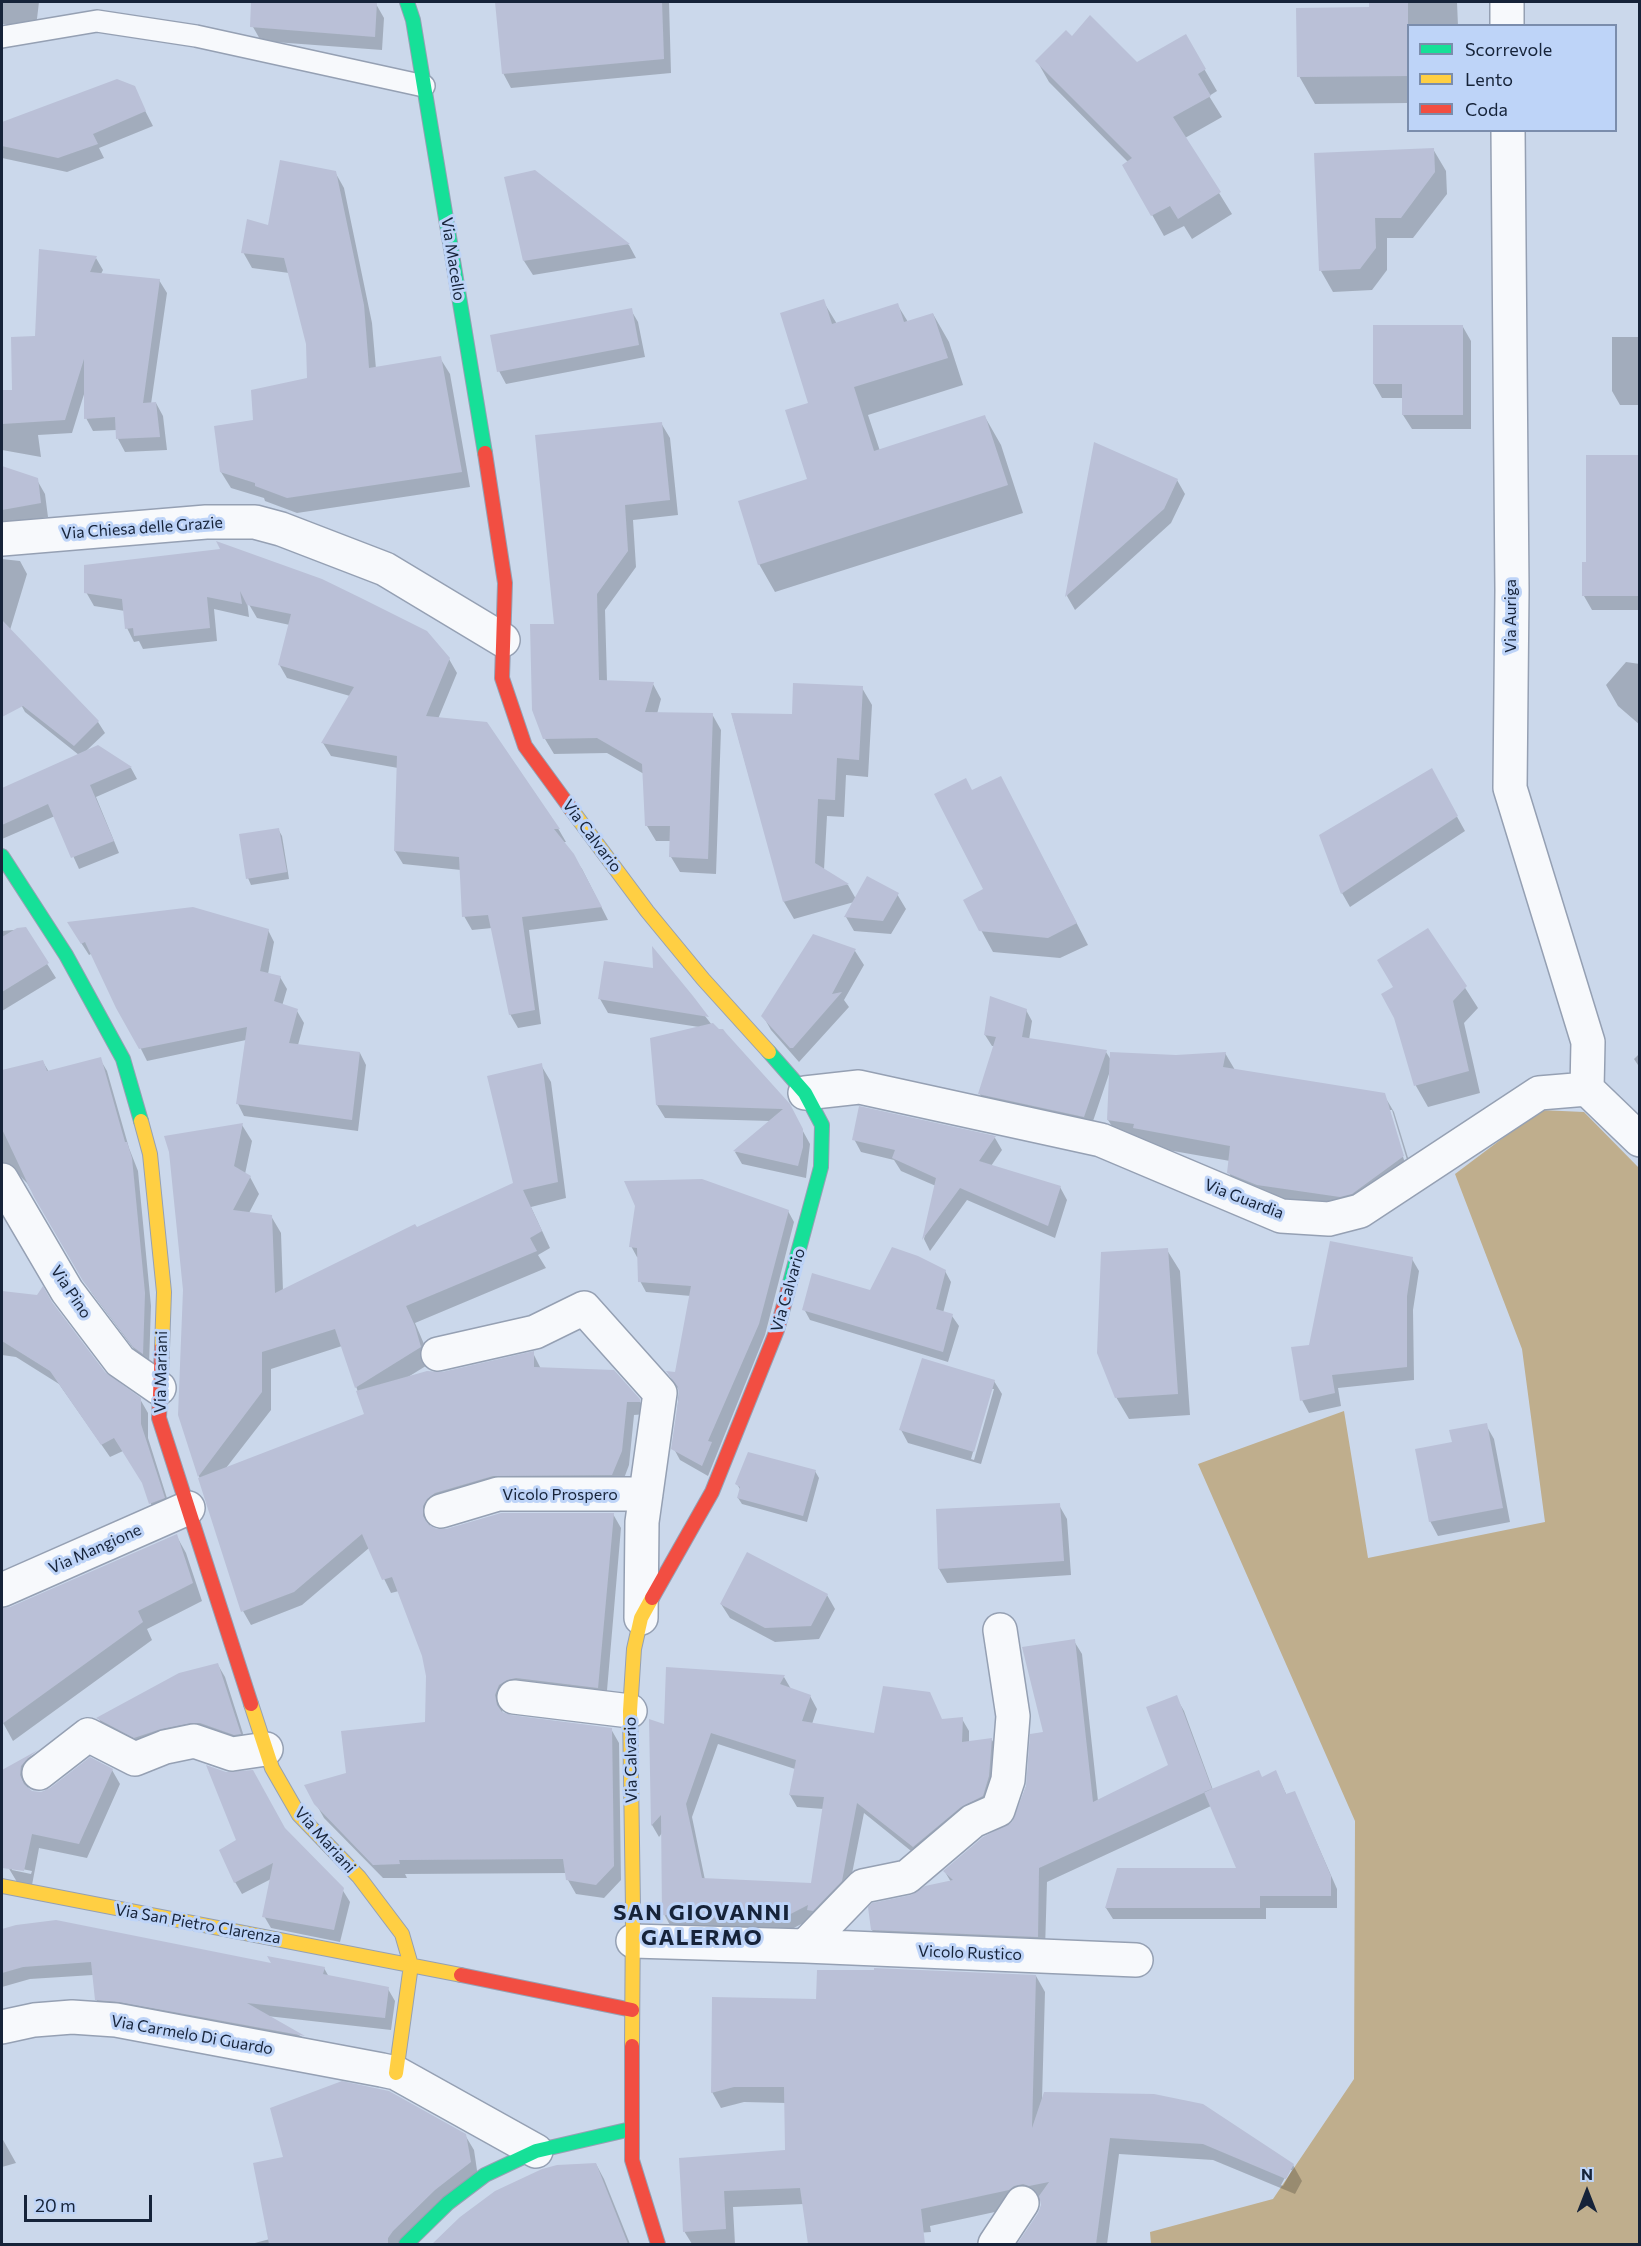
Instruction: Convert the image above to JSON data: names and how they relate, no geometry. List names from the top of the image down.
{
  "streets": {
    "main road": [
      "Via Macello",
      "Via Calvario",
      "Via Mariani",
      "Via San Pietro Clarenza"
    ],
    "street": [
      "Via Chiesa delle Grazie",
      "Via Auriga",
      "Via Guardia",
      "Via Pino",
      "Vicolo Prospero",
      "Via Mangione",
      "Vicolo Rustico",
      "Via Carmelo Di Guardo"
    ]
  },
  "crossings": [
    ["Via Macello", "Via Chiesa delle Grazie"],
    ["Via Macello", "Via Calvario"],
    ["Via Chiesa delle Grazie", "Via Calvario"],
    ["Via Auriga", "Via Guardia"],
    ["Via Calvario", "Via Guardia"],
    ["Via Calvario", "Via San Pietro Clarenza"],
    ["Via Calvario", "Vicolo Rustico"],
    ["Via Pino", "Via Mariani"],
    ["Via Mariani", "Via Mangione"],
    ["Via Mariani", "Via San Pietro Clarenza"]
  ],
  "districts": ["SAN GIOVANNI GALERMO"],
  "legend": ["Scorrevole", "Lento", "Coda"],
  "scale_bar": "20 m",
  "north": "top"
}
